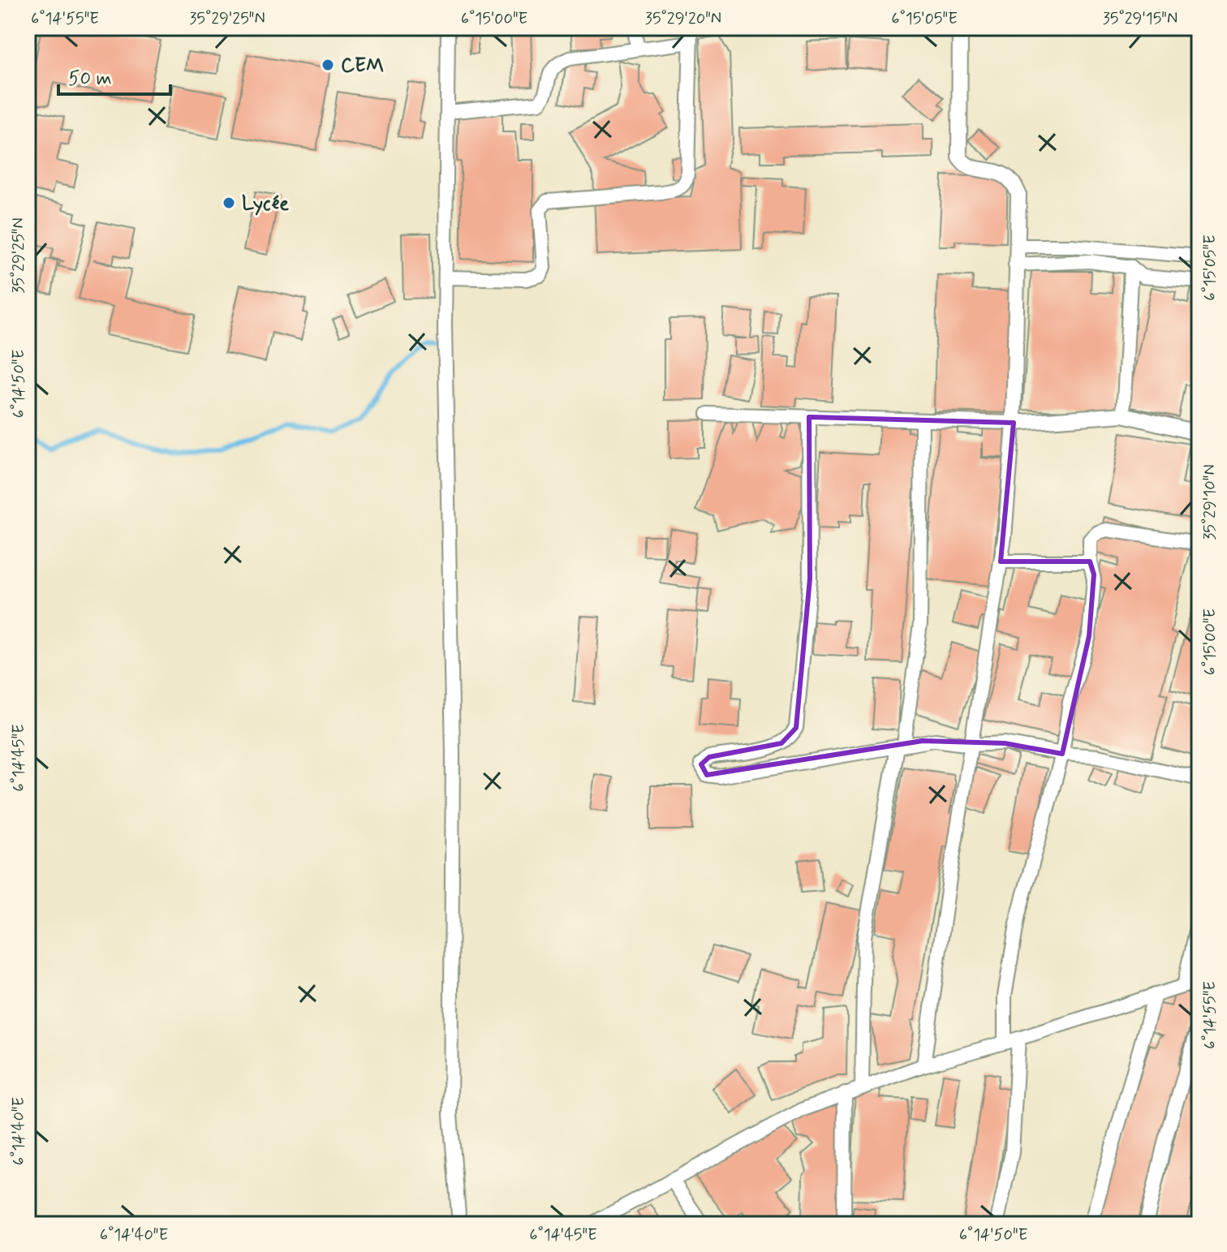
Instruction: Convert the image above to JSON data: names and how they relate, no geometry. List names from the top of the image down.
{
  "places": ["CEM", "Lycée"],
  "scale_bar": "50 m",
  "coordinates": [
    "6°14'55\"E",
    "35°29'25\"N",
    "6°15'00\"E",
    "35°29'20\"N",
    "6°15'05\"E",
    "35°29'15\"N",
    "6°14'50\"E",
    "35°29'10\"N",
    "6°14'45\"E",
    "6°14'40\"E"
  ]
}
